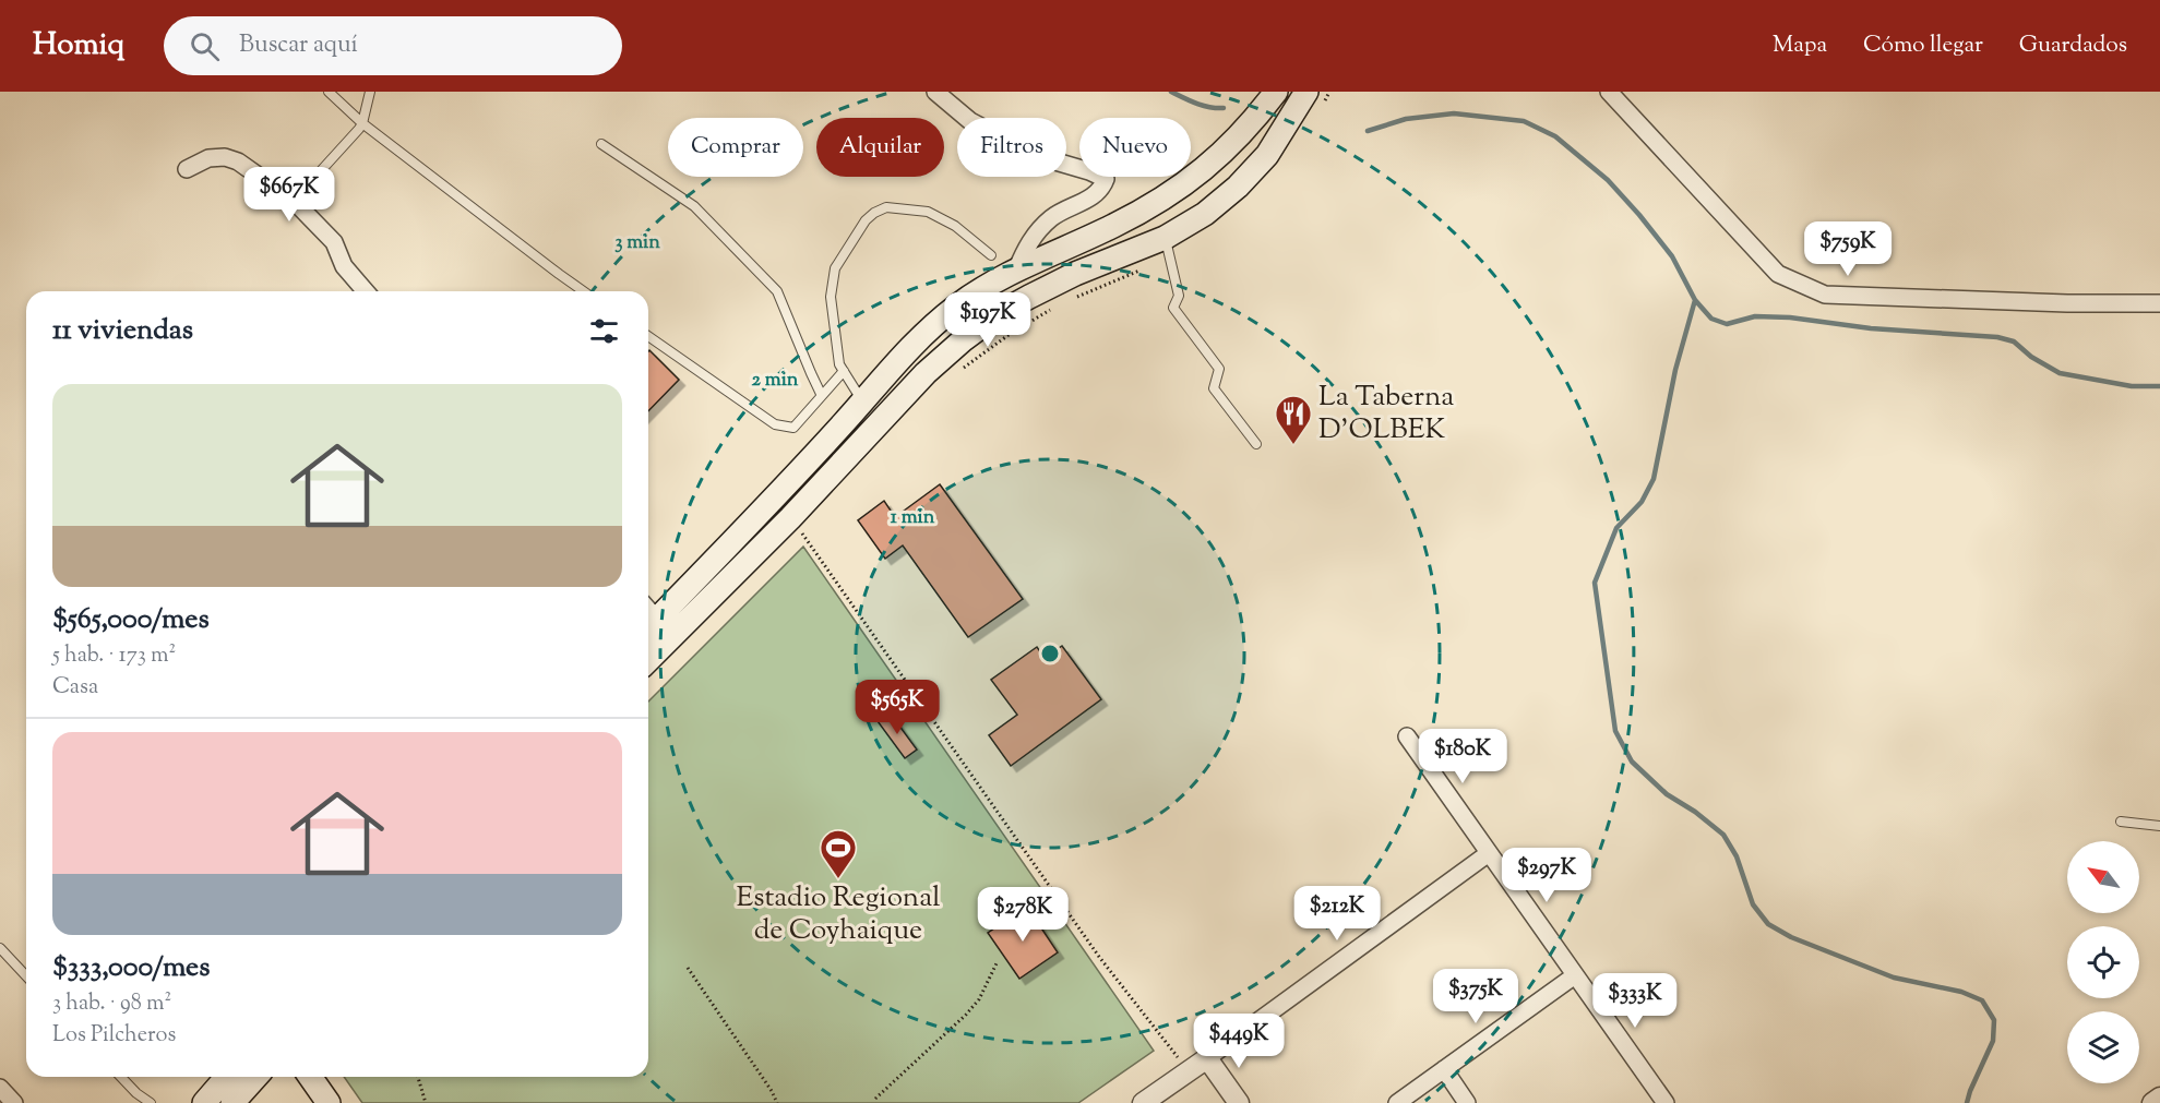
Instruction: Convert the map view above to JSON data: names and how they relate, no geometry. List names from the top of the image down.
{
  "places": {
    "restaurant": ["La Taberna D’OLBEK"],
    "sports": ["Estadio Regional de Coyhaique"]
  },
  "north": "top left",
  "page": {
    "header": "Homiq",
    "search": "Buscar aquí",
    "nav": ["Mapa", "Cómo llegar", "Guardados"],
    "chip": [
      "Comprar",
      "Alquilar",
      "Filtros",
      "Nuevo"
    ],
    "price": [
      "$667K",
      "$759K",
      "$197K",
      "$565K",
      "$180K",
      "$297K",
      "$212K",
      "$278K",
      "$375K",
      "$333K",
      "$449K"
    ],
    "heading": "11 viviendas",
    "list": [
      {
        "name": "$565,000/mes",
        "note": "5 hab. · 173 m² · Casa"
      },
      {
        "name": "$333,000/mes",
        "note": "3 hab. · 98 m² · Los Pilcheros"
      }
    ]
  },
  "rings": ["3 min", "2 min", "1 min"]
}
